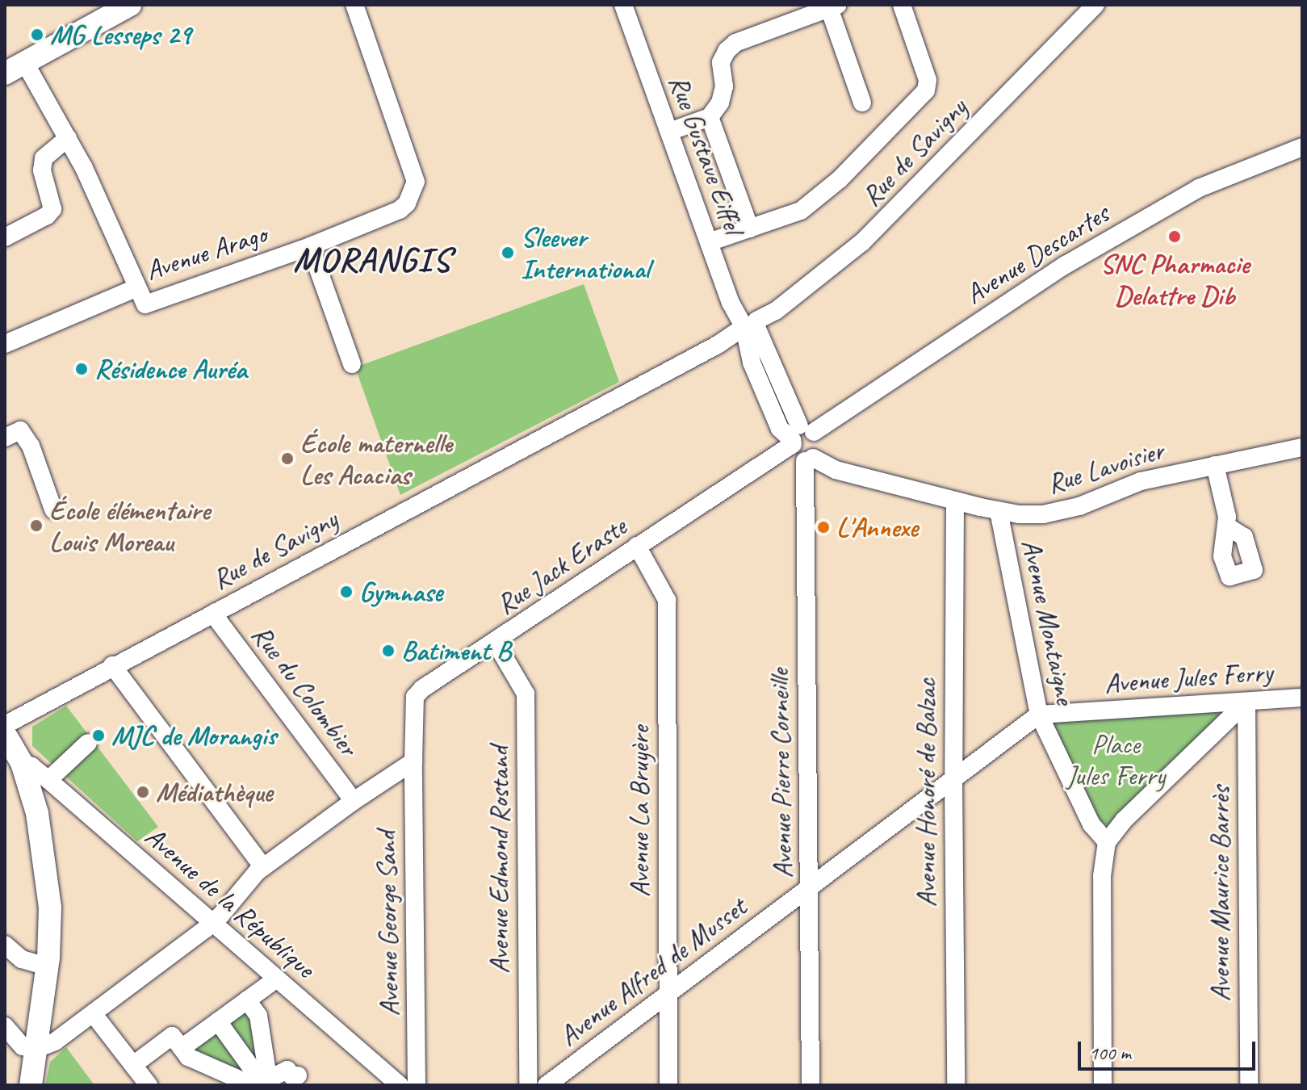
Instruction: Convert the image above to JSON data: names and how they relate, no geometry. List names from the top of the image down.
{
  "streets": {
    "street": [
      "Rue de Savigny",
      "Rue Gustave Eiffel",
      "Avenue Arago",
      "Avenue Descartes",
      "Rue Lavoisier",
      "Rue Jack Eraste",
      "Avenue Montaigne",
      "Avenue Jules Ferry",
      "Rue du Colombier",
      "Avenue Pierre Corneille",
      "Avenue Honoré de Balzac",
      "Avenue La Bruyère",
      "Avenue Edmond Rostand",
      "Avenue Maurice Barrès",
      "Avenue de la République",
      "Avenue George Sand",
      "Avenue Alfred de Musset"
    ]
  },
  "crossings": [
    ["Rue de Savigny", "Rue Gustave Eiffel"],
    ["Rue de Savigny", "Rue du Colombier"],
    ["Avenue Descartes", "Rue Jack Eraste"],
    ["Avenue Descartes", "Avenue Pierre Corneille"],
    ["Rue Lavoisier", "Avenue Montaigne"],
    ["Rue Lavoisier", "Avenue Pierre Corneille"],
    ["Rue Lavoisier", "Avenue Honoré de Balzac"],
    ["Rue Jack Eraste", "Avenue Pierre Corneille"],
    ["Rue Jack Eraste", "Avenue La Bruyère"],
    ["Rue Jack Eraste", "Avenue Edmond Rostand"],
    ["Rue Jack Eraste", "Avenue George Sand"],
    ["Avenue Montaigne", "Avenue Jules Ferry"],
    ["Avenue Montaigne", "Avenue Alfred de Musset"],
    ["Avenue Jules Ferry", "Avenue Maurice Barrès"],
    ["Avenue Jules Ferry", "Avenue Alfred de Musset"],
    ["Avenue Pierre Corneille", "Avenue Alfred de Musset"],
    ["Avenue Honoré de Balzac", "Avenue Alfred de Musset"],
    ["Avenue La Bruyère", "Avenue Alfred de Musset"]
  ],
  "districts": ["MORANGIS"],
  "parks": ["Place Jules Ferry"],
  "places": [
    "MG Lesseps 29",
    "SNC Pharmacie Delattre Dib",
    "Sleever International",
    "Résidence Auréa",
    "École maternelle Les Acacias",
    "École élémentaire Louis Moreau",
    "L'Annexe",
    "Gymnase",
    "Batiment B",
    "MJC de Morangis",
    "Médiathèque"
  ],
  "scale_bar": "100 m"
}
